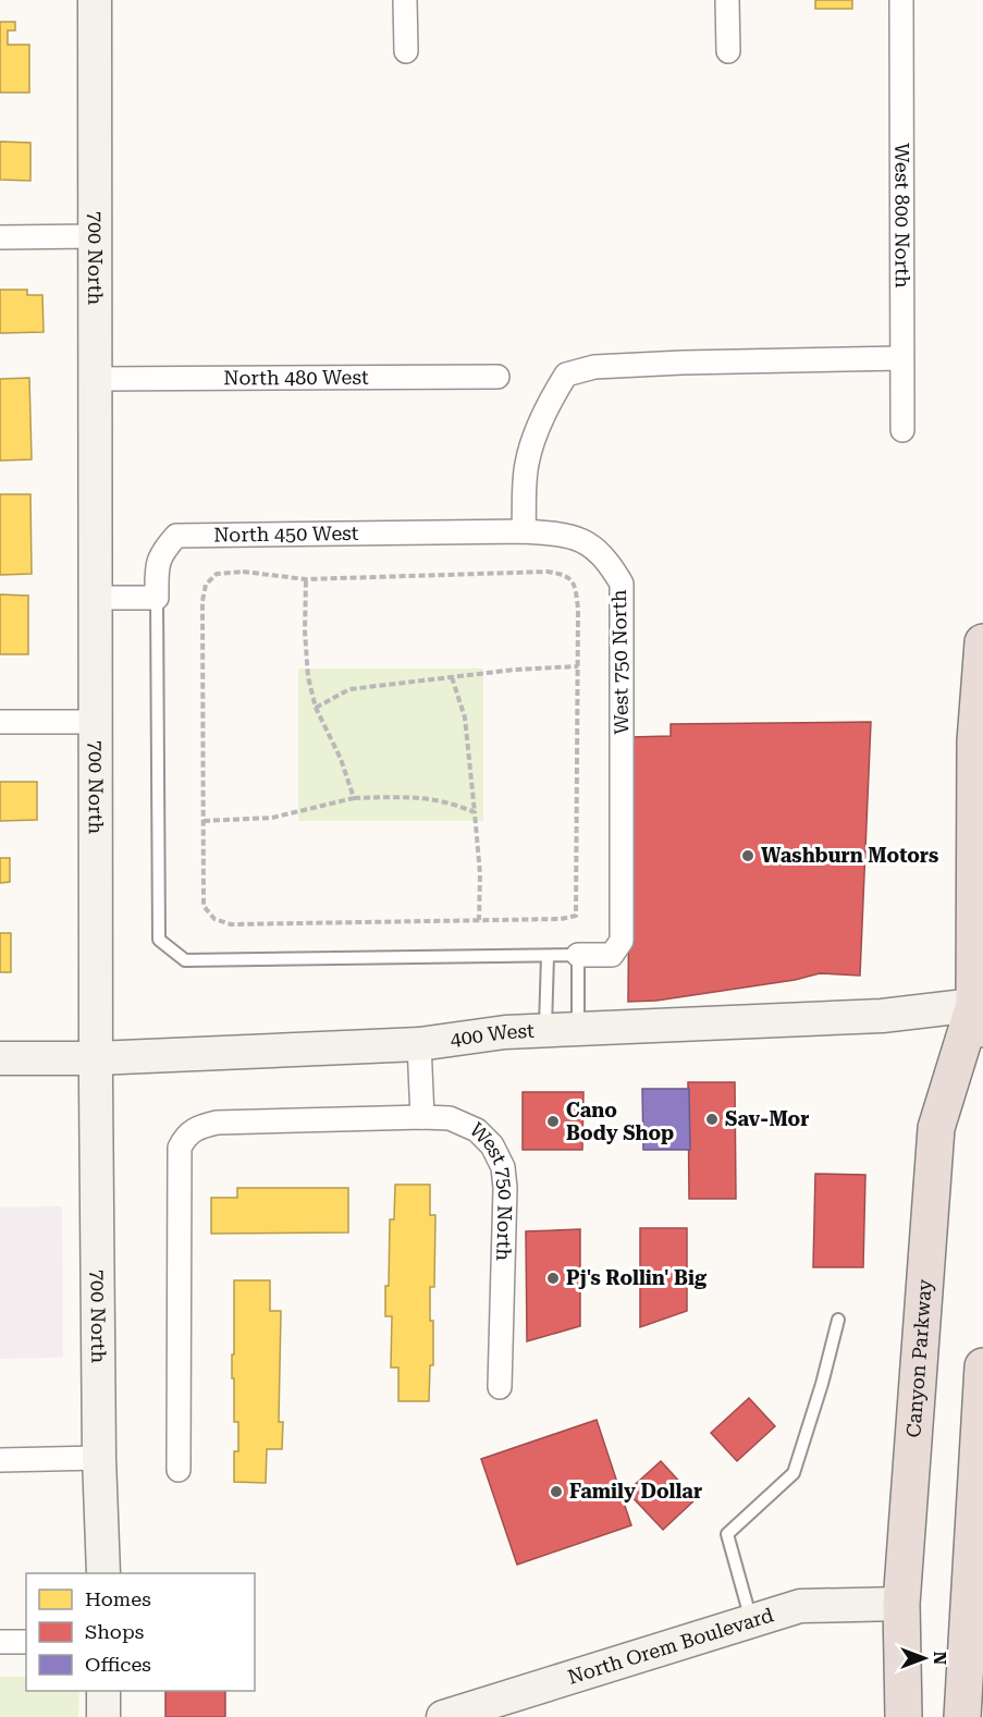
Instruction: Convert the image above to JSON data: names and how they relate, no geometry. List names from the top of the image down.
{
  "streets": {
    "highway": ["Canyon Parkway"],
    "street": [
      "West 800 North",
      "700 North",
      "North 480 West",
      "North 450 West",
      "West 750 North",
      "400 West",
      "North Orem Boulevard"
    ]
  },
  "crossings": [
    ["700 North", "North 480 West"],
    ["700 North", "400 West"],
    ["North 450 West", "West 750 North"],
    ["400 West", "Canyon Parkway"],
    ["Canyon Parkway", "North Orem Boulevard"]
  ],
  "places": [
    "Washburn Motors",
    "Sav-Mor",
    "Cano Body Shop",
    "Pj's Rollin' Big",
    "Family Dollar"
  ],
  "legend": ["Homes", "Shops", "Offices"],
  "north": "right"
}
